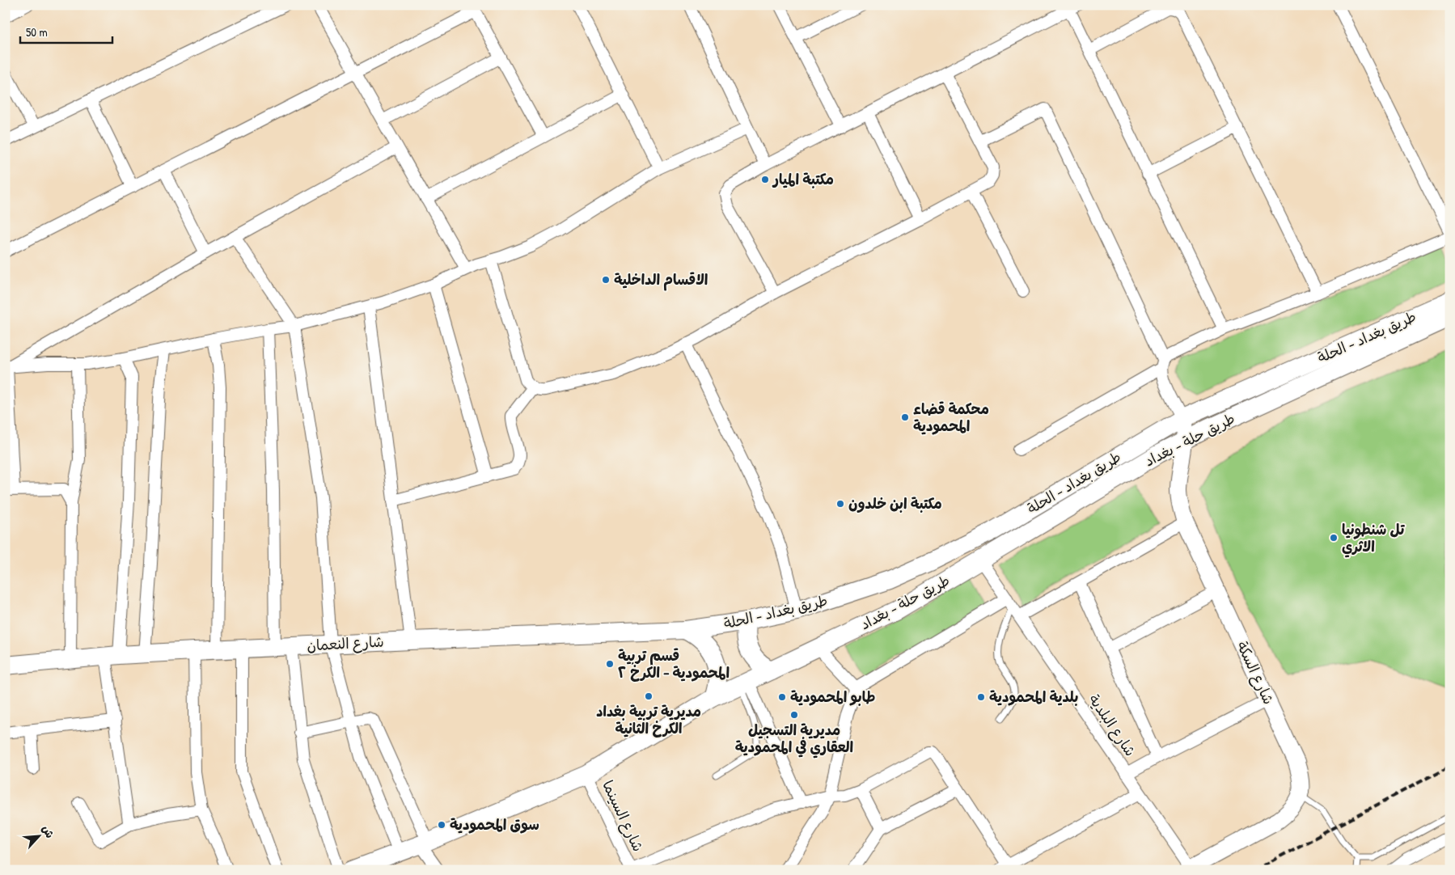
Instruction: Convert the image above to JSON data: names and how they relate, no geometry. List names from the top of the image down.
{
  "streets": {
    "main road": ["طريق بغداد - الحلة", "طريق حلة - بغداد", "شارع النعمان"],
    "street": ["شارع السكة", "شارع البلدية", "شارع السينما"]
  },
  "crossings": [
    ["طريق بغداد - الحلة", "شارع النعمان"],
    ["طريق بغداد - الحلة", "شارع السكة"],
    ["طريق حلة - بغداد", "شارع السكة"],
    ["طريق حلة - بغداد", "شارع البلدية"],
    ["طريق حلة - بغداد", "شارع السينما"]
  ],
  "places": [
    "مكتبة الميار",
    "الاقسام الداخلية",
    "محكمة قضاء المحمودية",
    "مكتبة ابن خلدون",
    "تل شنطونيا الاثري",
    "قسم تربية المحمودية - الكرخ ٢",
    "مديرية تربية بغداد الكرخ الثانية",
    "طابو المحمودية",
    "بلدية المحمودية",
    "مديرية التسجيل العقاري في المحمودية",
    "سوق المحمودية"
  ],
  "scale_bar": "50 m",
  "north": "top right"
}
